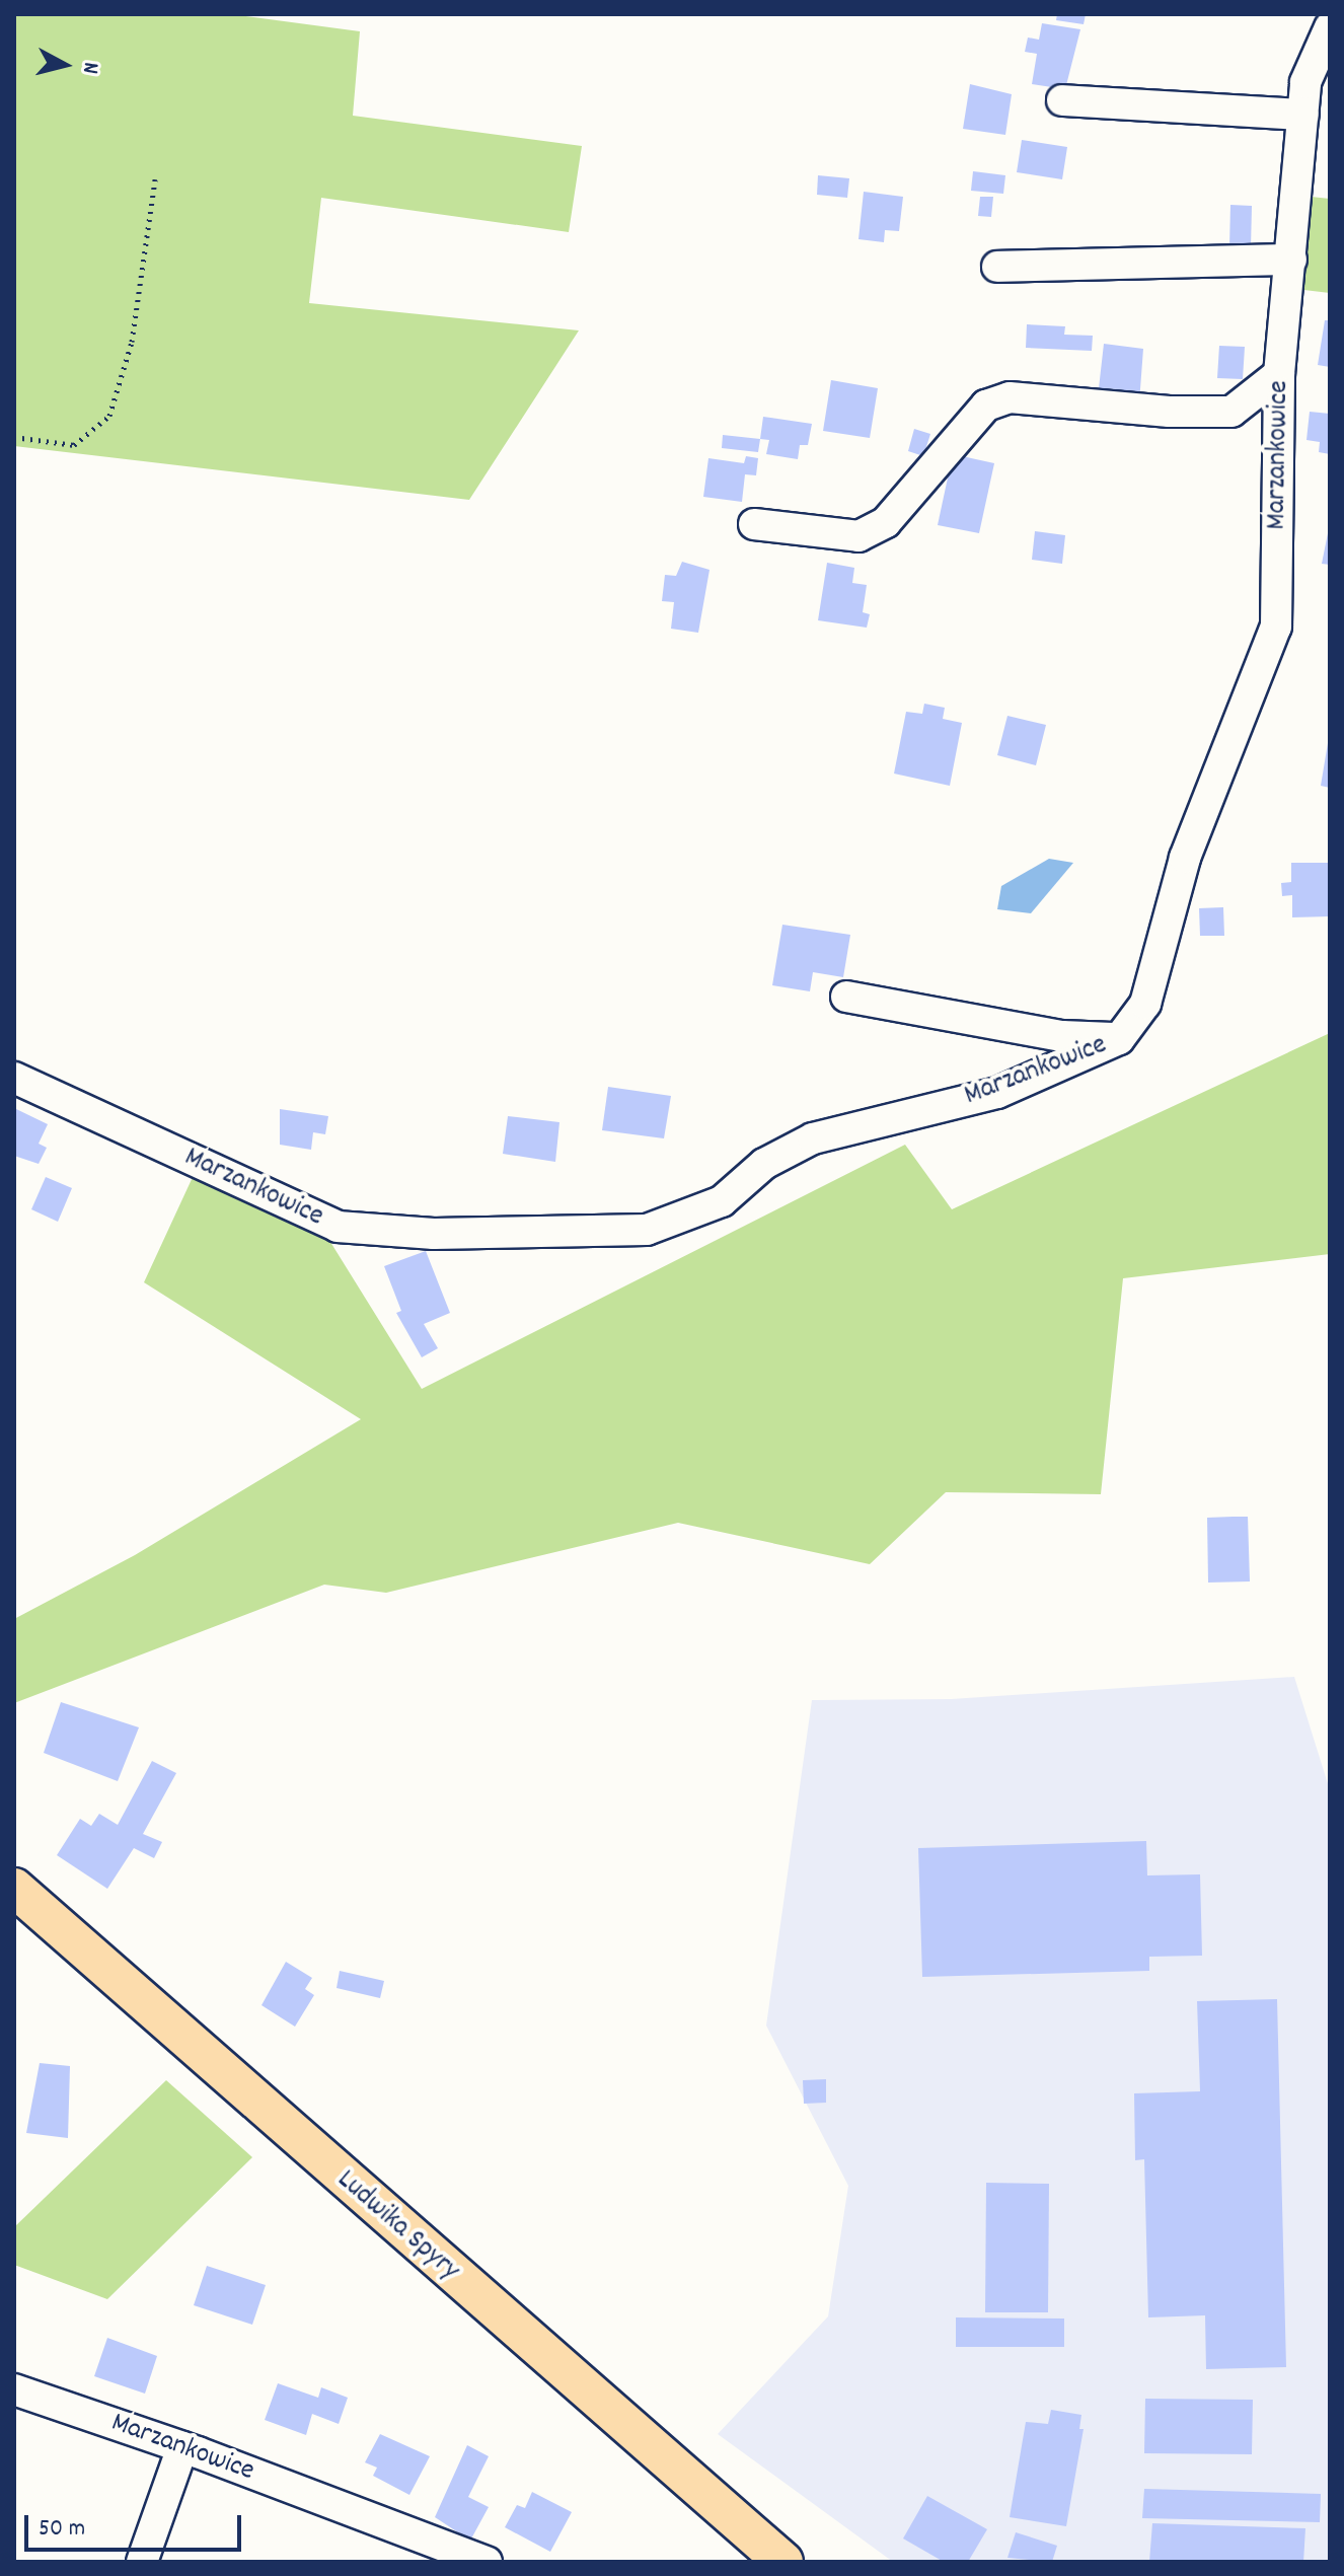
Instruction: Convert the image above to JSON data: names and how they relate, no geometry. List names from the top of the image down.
{
  "streets": {
    "main road": ["Ludwika Spyry"],
    "street": ["Marzankowice"]
  },
  "scale_bar": "50 m",
  "north": "right"
}
